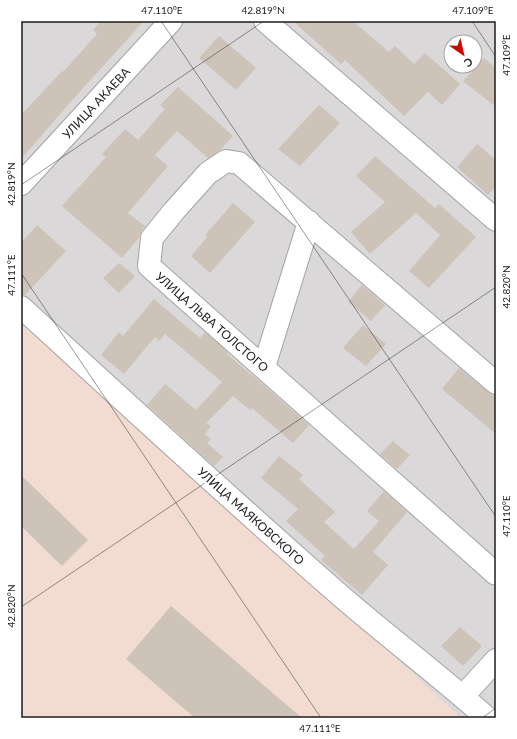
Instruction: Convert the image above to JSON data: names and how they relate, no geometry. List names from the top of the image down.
{
  "streets": {
    "street": ["УЛИЦА АКАЕВА", "УЛИЦА ЛЬВА ТОЛСТОГО", "УЛИЦА МАЯКОВСКОГО"]
  },
  "north": "bottom right",
  "coordinates": [
    "47.110°E",
    "42.819°N",
    "47.109°E",
    "47.111°E",
    "42.820°N"
  ]
}
